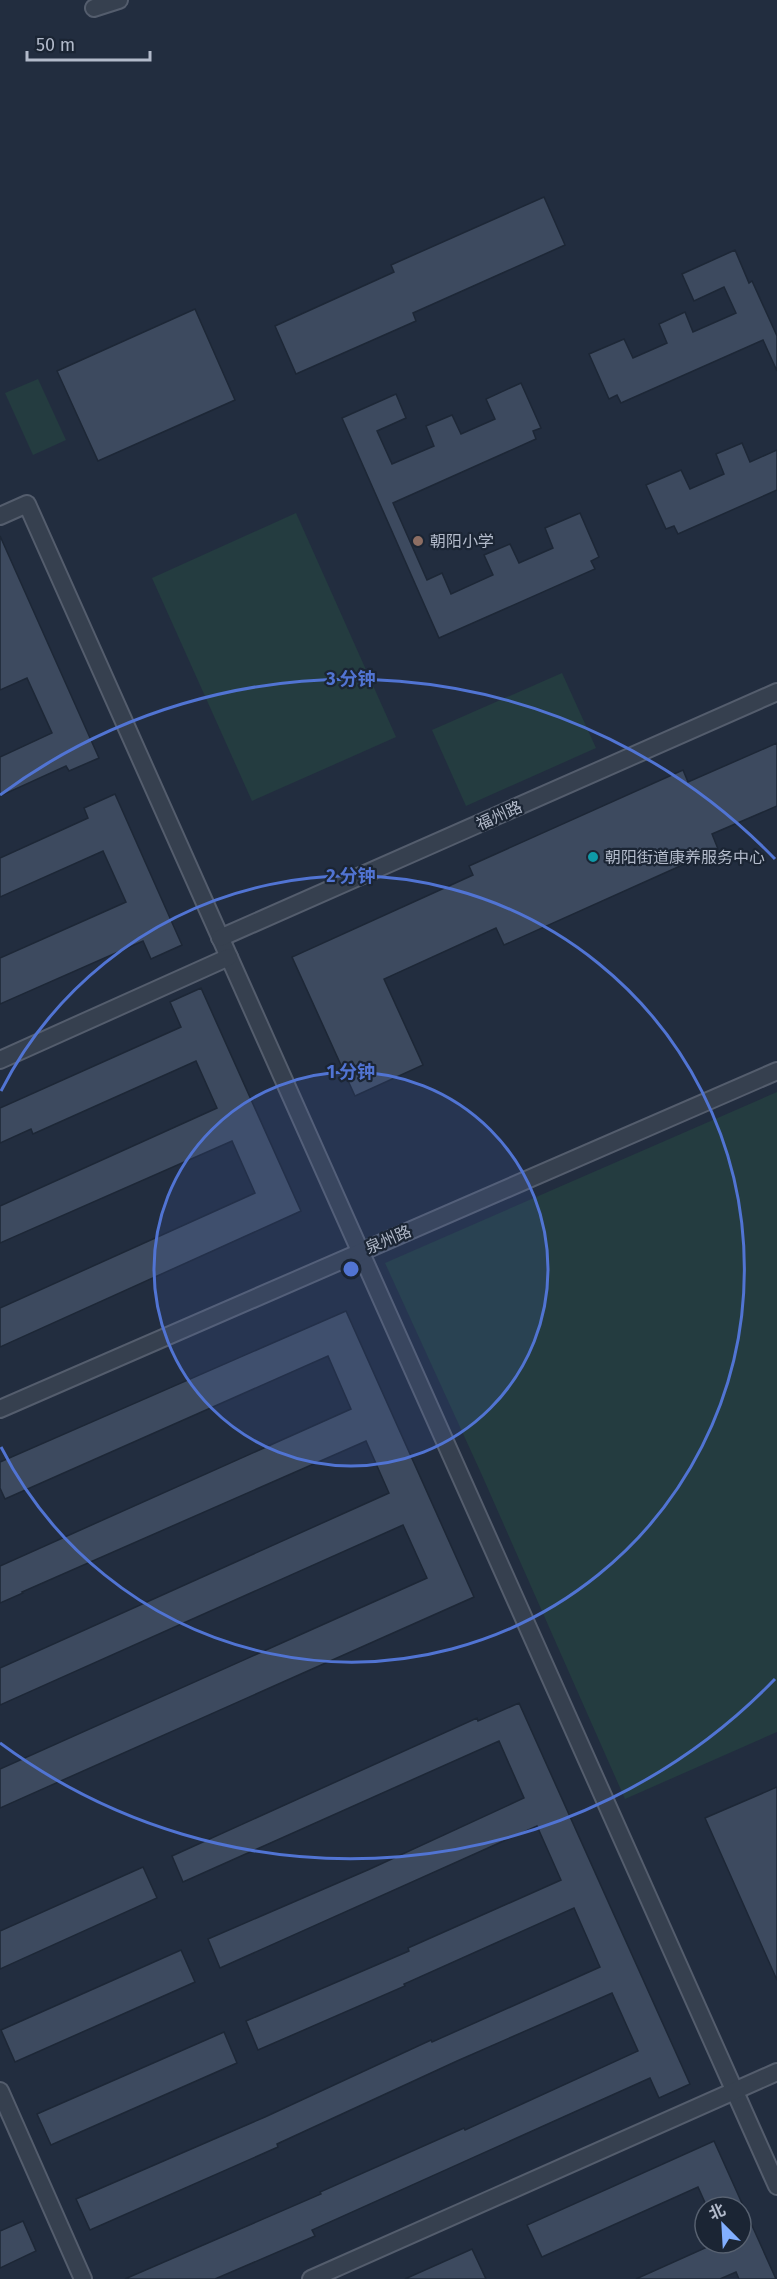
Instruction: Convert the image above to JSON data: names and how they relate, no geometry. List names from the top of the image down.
{
  "streets": {
    "street": ["福州路", "泉州路"]
  },
  "places": ["朝阳小学", "朝阳街道康养服务中心"],
  "scale_bar": "50 m",
  "north": "top left",
  "rings": ["3 分钟", "2 分钟", "1 分钟"]
}
